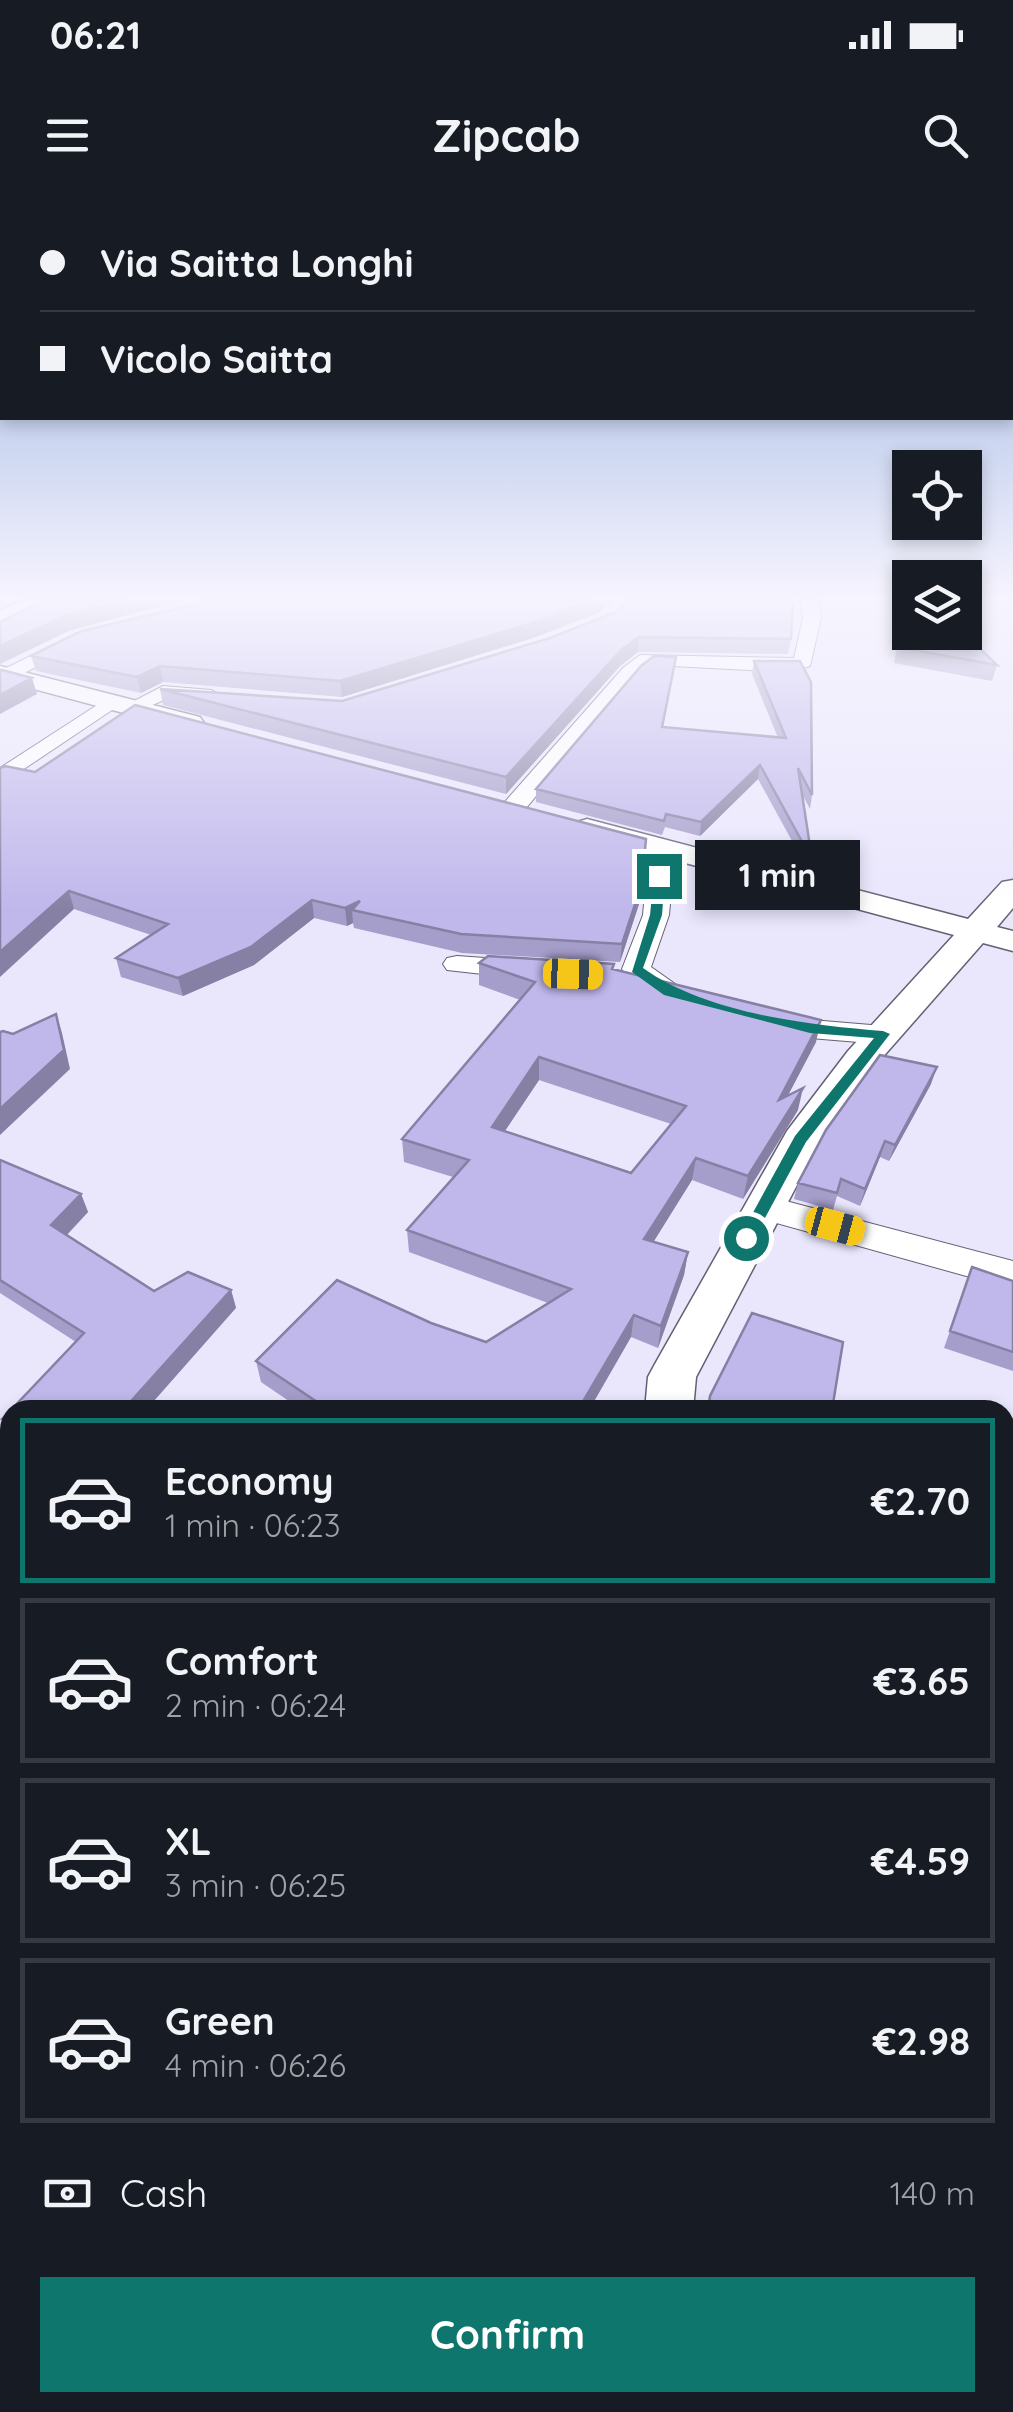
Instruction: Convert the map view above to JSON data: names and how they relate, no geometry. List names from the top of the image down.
{
  "page": {
    "status": "06:21",
    "header": "Zipcab",
    "banner": ["Via Saitta Longhi", "Vicolo Saitta"],
    "bubble": "1 min",
    "list": [
      {
        "name": "Economy",
        "note": "1 min · 06:23",
        "value": "€2.70"
      },
      {
        "name": "Comfort",
        "note": "2 min · 06:24",
        "value": "€3.65"
      },
      {
        "name": "XL",
        "note": "3 min · 06:25",
        "value": "€4.59"
      },
      {
        "name": "Green",
        "note": "4 min · 06:26",
        "value": "€2.98"
      }
    ],
    "pay": ["Cash", "140 m"],
    "buttons": "Confirm"
  }
}
